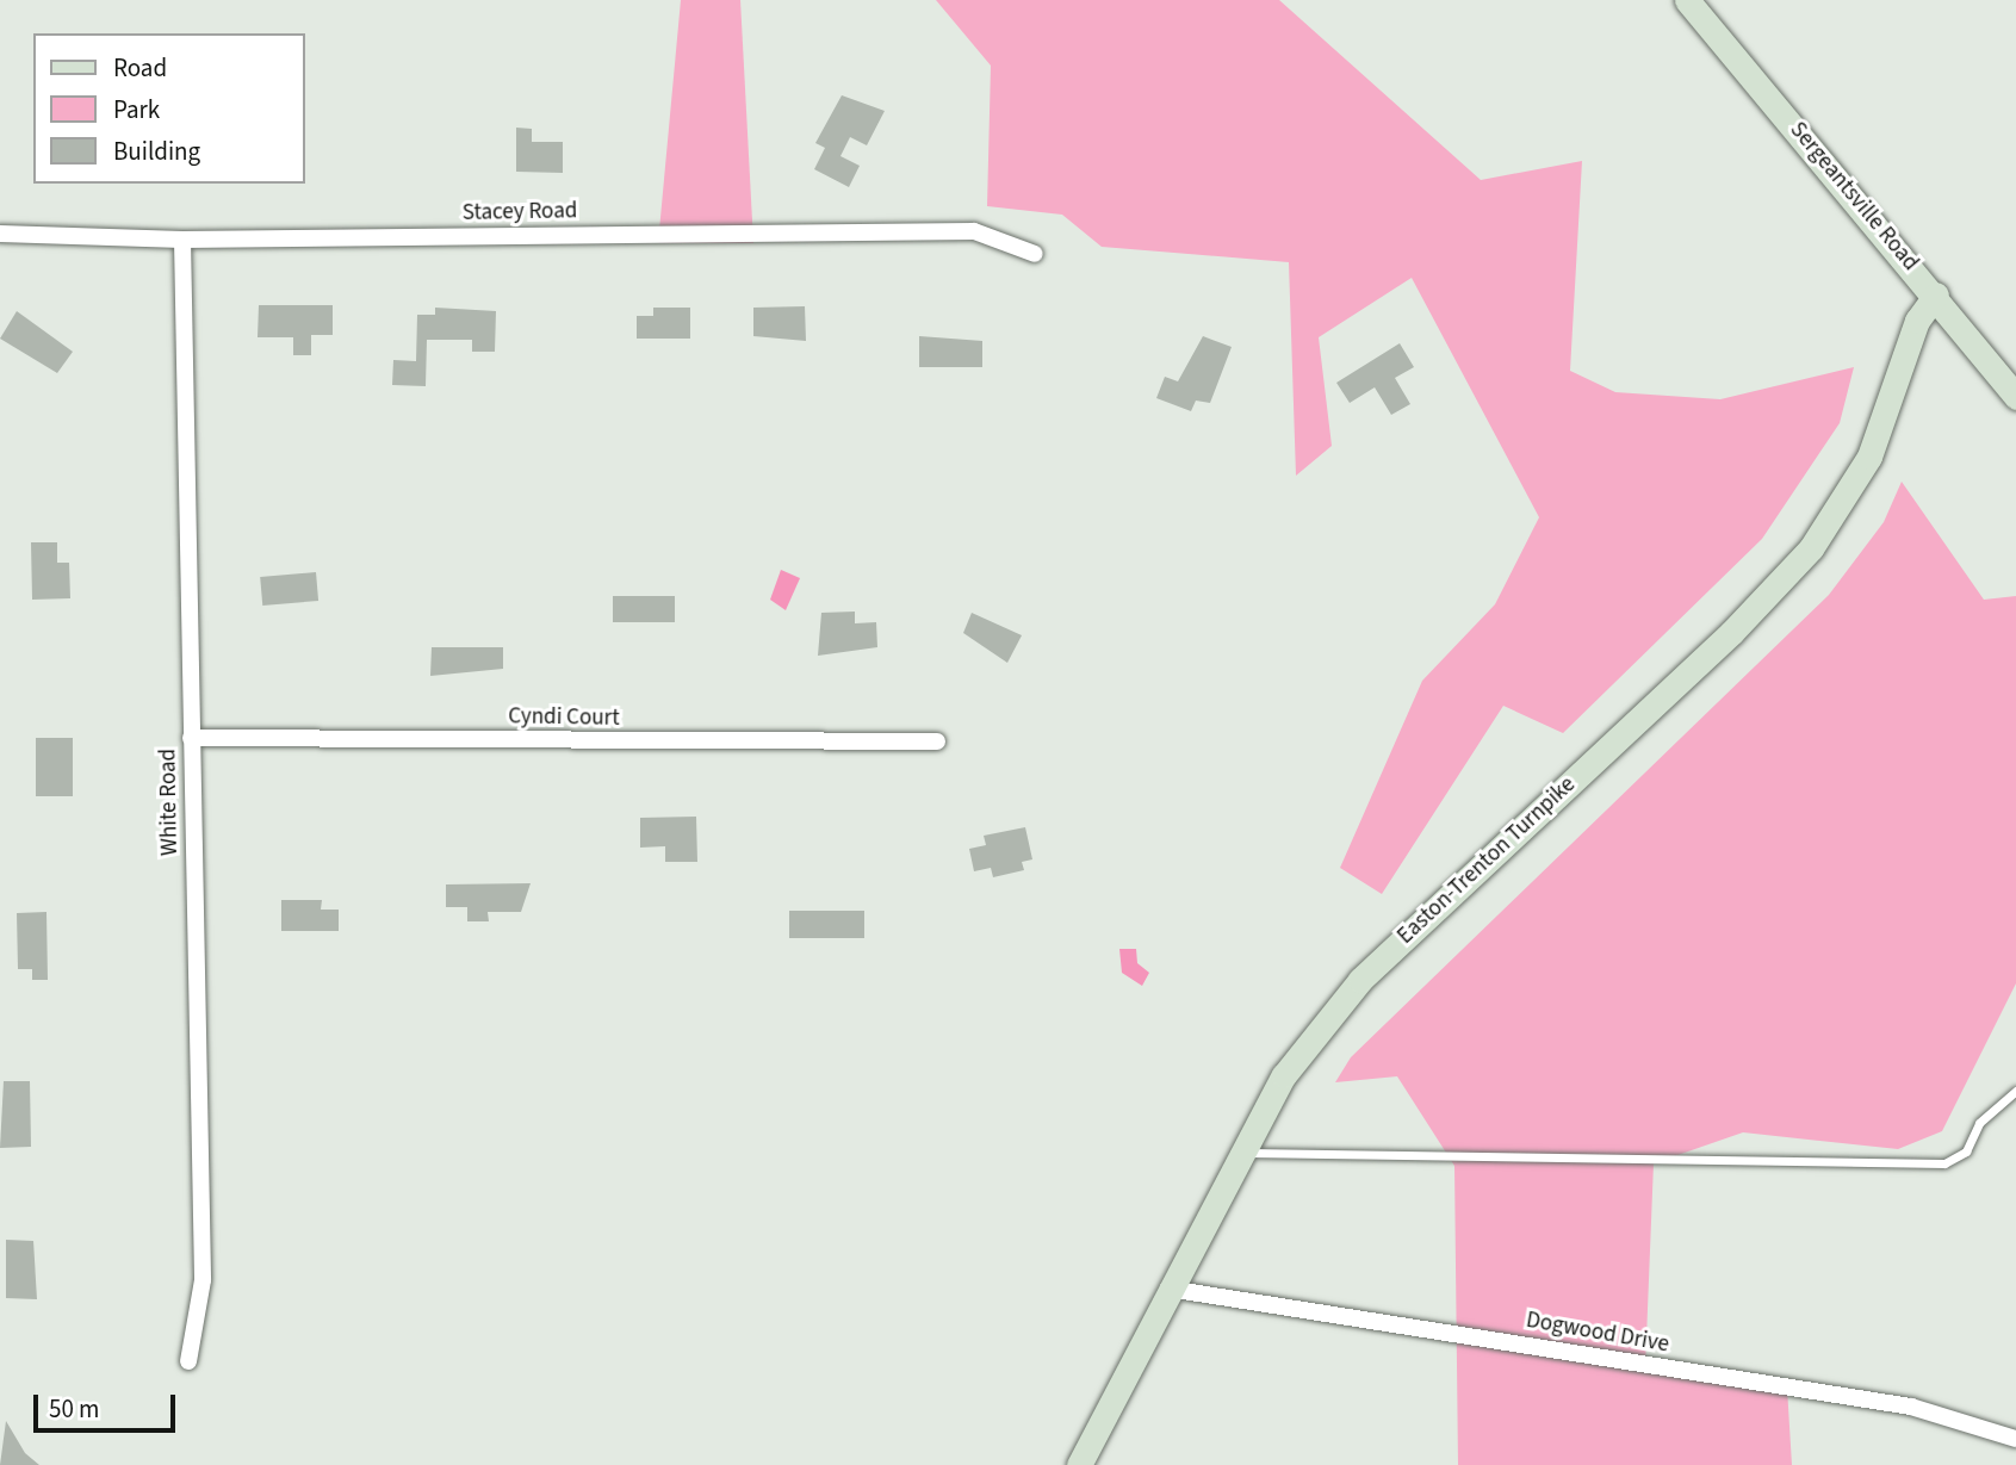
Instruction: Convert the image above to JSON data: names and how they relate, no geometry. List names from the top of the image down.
{
  "streets": {
    "main road": ["Sergeantsville Road", "Easton-Trenton Turnpike"],
    "street": [
      "Stacey Road",
      "Cyndi Court",
      "White Road",
      "Dogwood Drive"
    ]
  },
  "crossings": [
    ["Sergeantsville Road", "Easton-Trenton Turnpike"],
    ["Stacey Road", "White Road"],
    ["Cyndi Court", "White Road"],
    ["Easton-Trenton Turnpike", "Dogwood Drive"]
  ],
  "legend": ["Road", "Park", "Building"],
  "scale_bar": "50 m"
}
